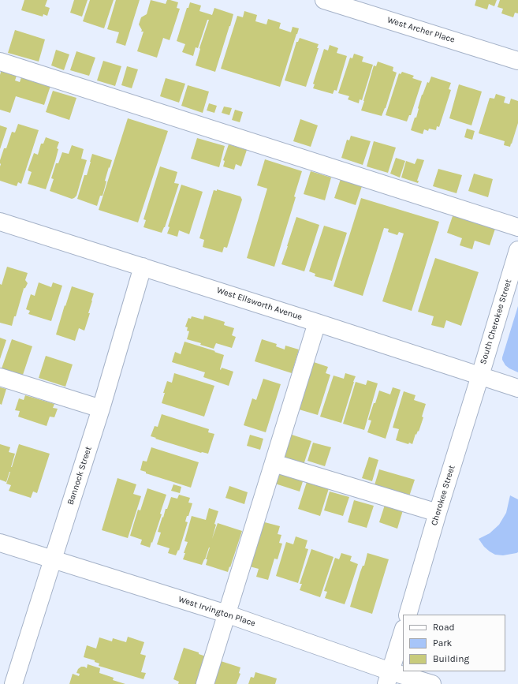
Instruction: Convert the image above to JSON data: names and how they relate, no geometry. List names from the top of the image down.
{
  "streets": {
    "street": [
      "West Archer Place",
      "West Ellsworth Avenue",
      "South Cherokee Street",
      "Bannock Street",
      "Cherokee Street",
      "West Irvington Place"
    ]
  },
  "crossings": [
    ["West Ellsworth Avenue", "South Cherokee Street"],
    ["West Ellsworth Avenue", "Bannock Street"],
    ["West Ellsworth Avenue", "Cherokee Street"],
    ["South Cherokee Street", "Cherokee Street"],
    ["Bannock Street", "West Irvington Place"]
  ],
  "legend": ["Road", "Park", "Building"]
}
